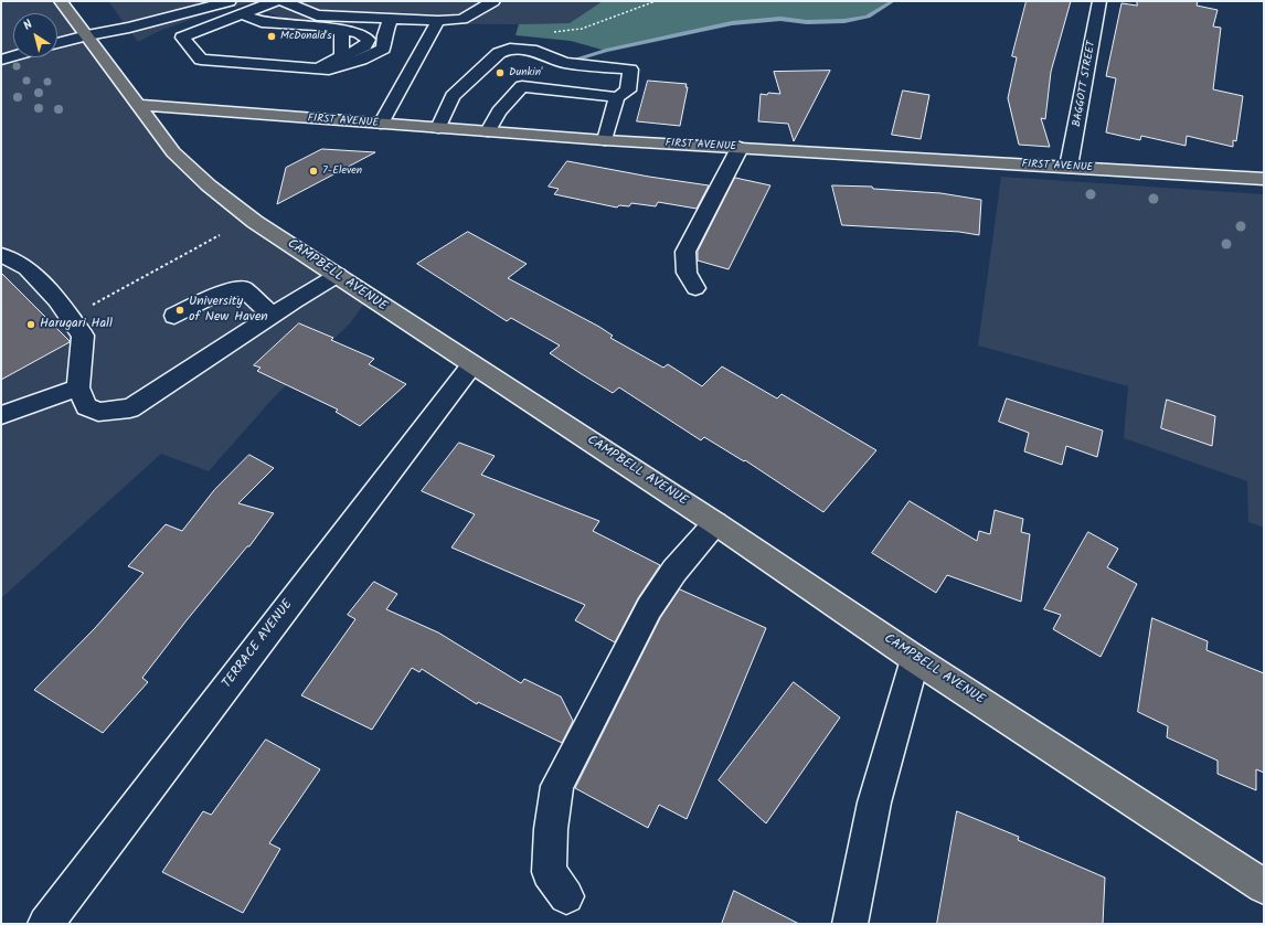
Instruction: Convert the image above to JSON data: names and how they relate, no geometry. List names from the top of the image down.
{
  "streets": {
    "main road": ["FIRST AVENUE", "CAMPBELL AVENUE"],
    "street": ["BAGGOTT STREET", "TERRACE AVENUE"]
  },
  "crossings": [
    ["BAGGOTT STREET", "FIRST AVENUE"],
    ["FIRST AVENUE", "CAMPBELL AVENUE"],
    ["CAMPBELL AVENUE", "TERRACE AVENUE"]
  ],
  "places": [
    "McDonald's",
    "Dunkin'",
    "7-Eleven",
    "University of New Haven",
    "Harugari Hall"
  ],
  "north": "top left"
}
